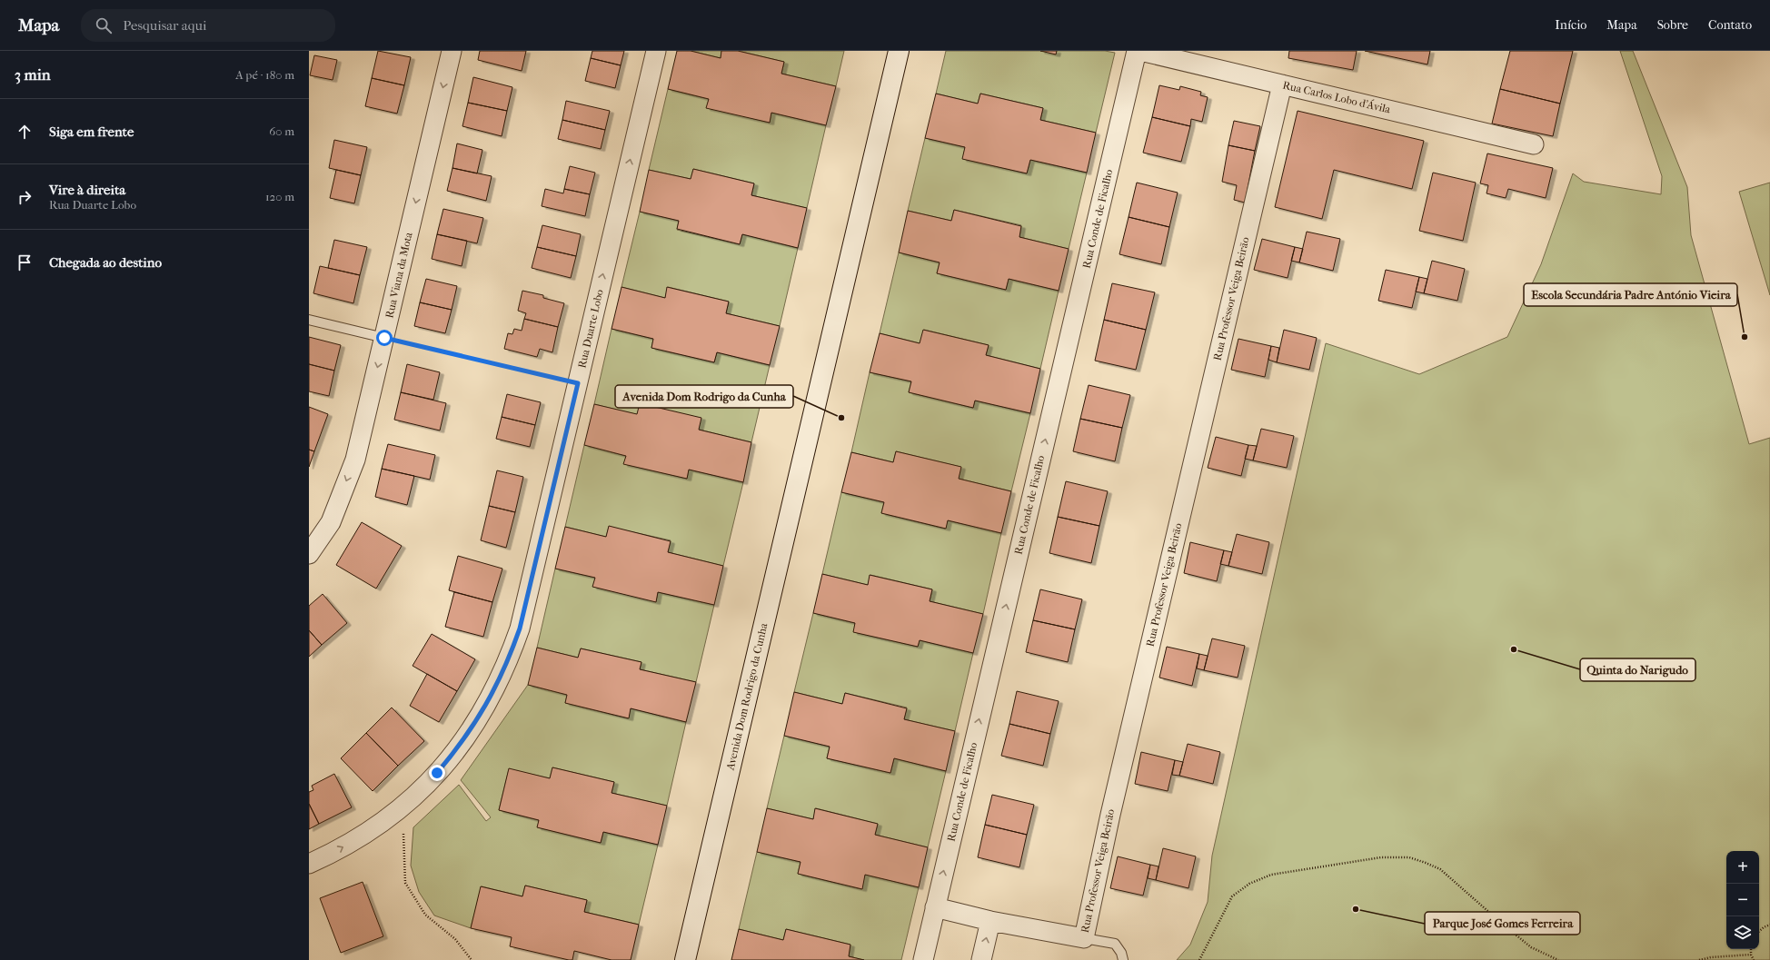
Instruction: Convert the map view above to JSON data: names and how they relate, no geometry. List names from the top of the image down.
{
  "streets": {
    "street": [
      "Rua Carlos Lobo d'Ávila",
      "Rua Conde de Ficalho",
      "Rua Viana da Mota",
      "Rua Professor Veiga Beirão",
      "Rua Duarte Lobo",
      "Avenida Dom Rodrigo da Cunha"
    ]
  },
  "crossings": [
    ["Rua Carlos Lobo d'Ávila", "Rua Professor Veiga Beirão"],
    ["Rua Conde de Ficalho", "Rua Professor Veiga Beirão"]
  ],
  "one_way": ["Rua Conde de Ficalho", "Rua Viana da Mota", "Rua Duarte Lobo"],
  "places": [
    "Escola Secundária Padre António Vieira",
    "Avenida Dom Rodrigo da Cunha",
    "Quinta do Narigudo",
    "Parque José Gomes Ferreira"
  ],
  "page": {
    "header": "Mapa",
    "search": "Pesquisar aqui",
    "nav": [
      "Início",
      "Mapa",
      "Sobre",
      "Contato"
    ],
    "heading": ["3 min", "A pé · 180 m"],
    "list": [
      ["Siga em frente", "60 m"],
      ["Vire à direita", "Rua Duarte Lobo", "120 m"],
      "Chegada ao destino"
    ],
    "map_buttons": ["+", "−"]
  }
}
